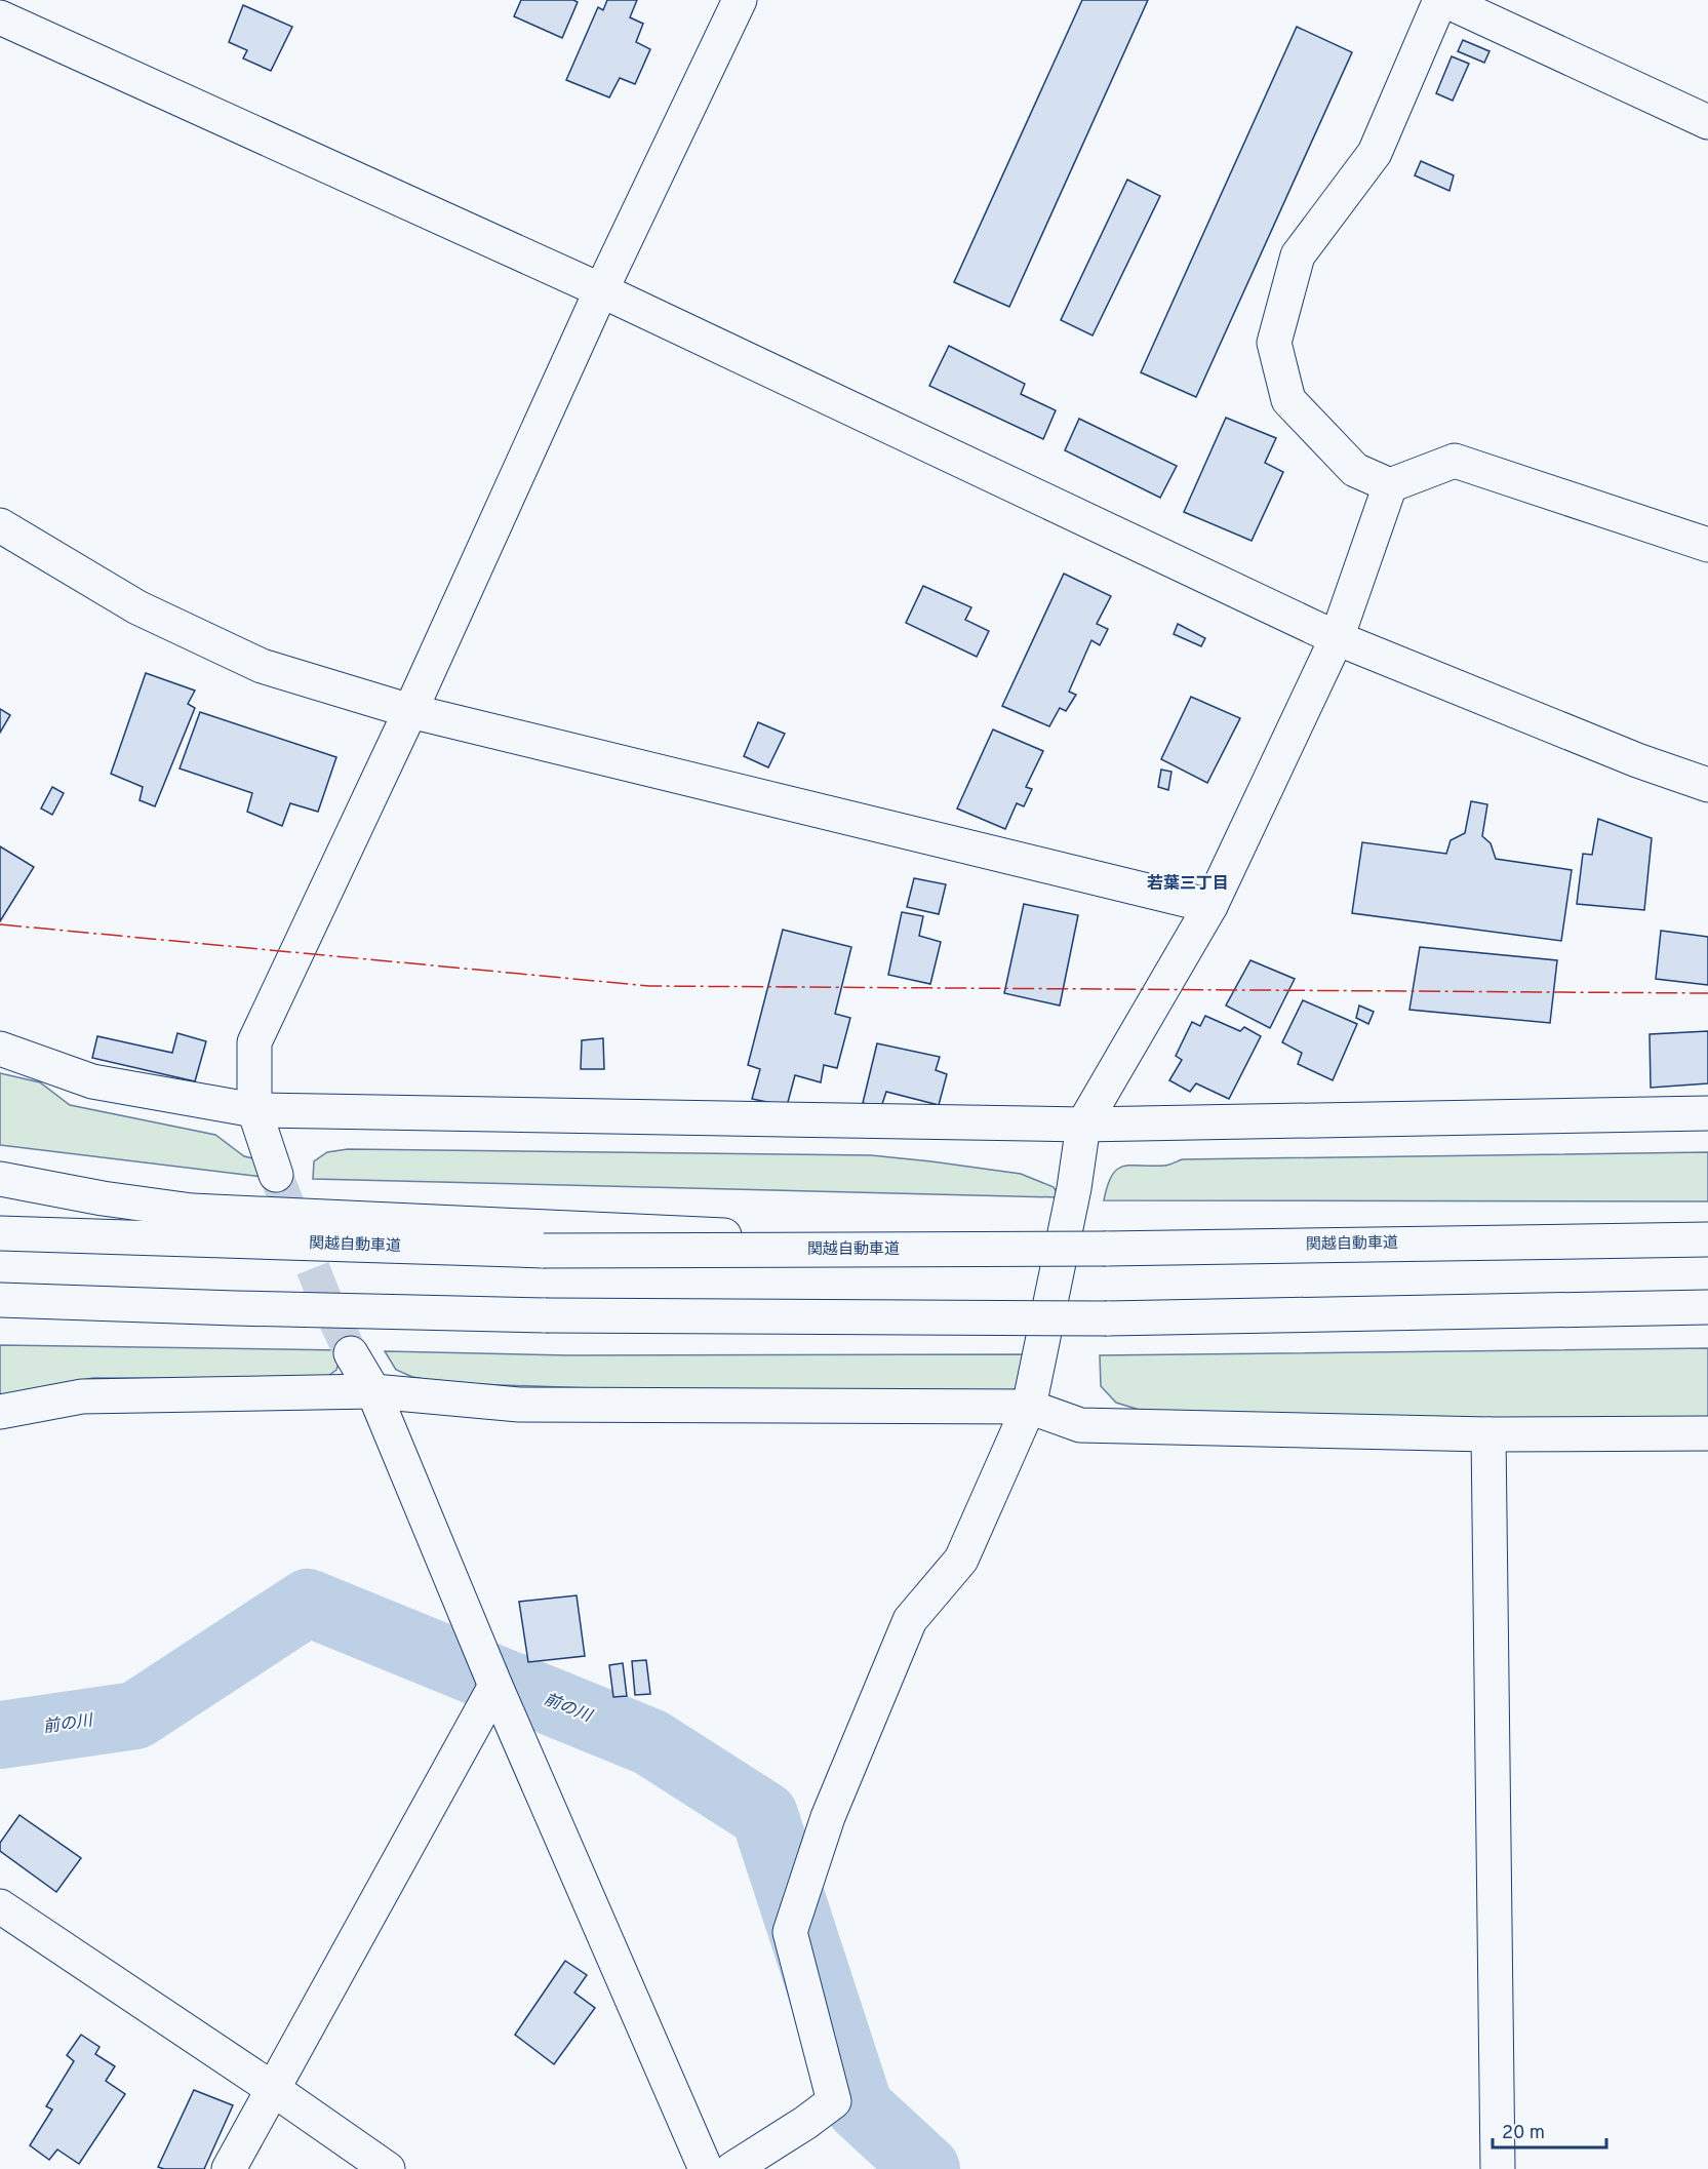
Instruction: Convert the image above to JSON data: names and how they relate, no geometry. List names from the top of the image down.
{
  "streets": {
    "main road": ["関越自動車道"]
  },
  "districts": ["若葉三丁目"],
  "water": ["前の川"],
  "scale_bar": "20 m"
}
